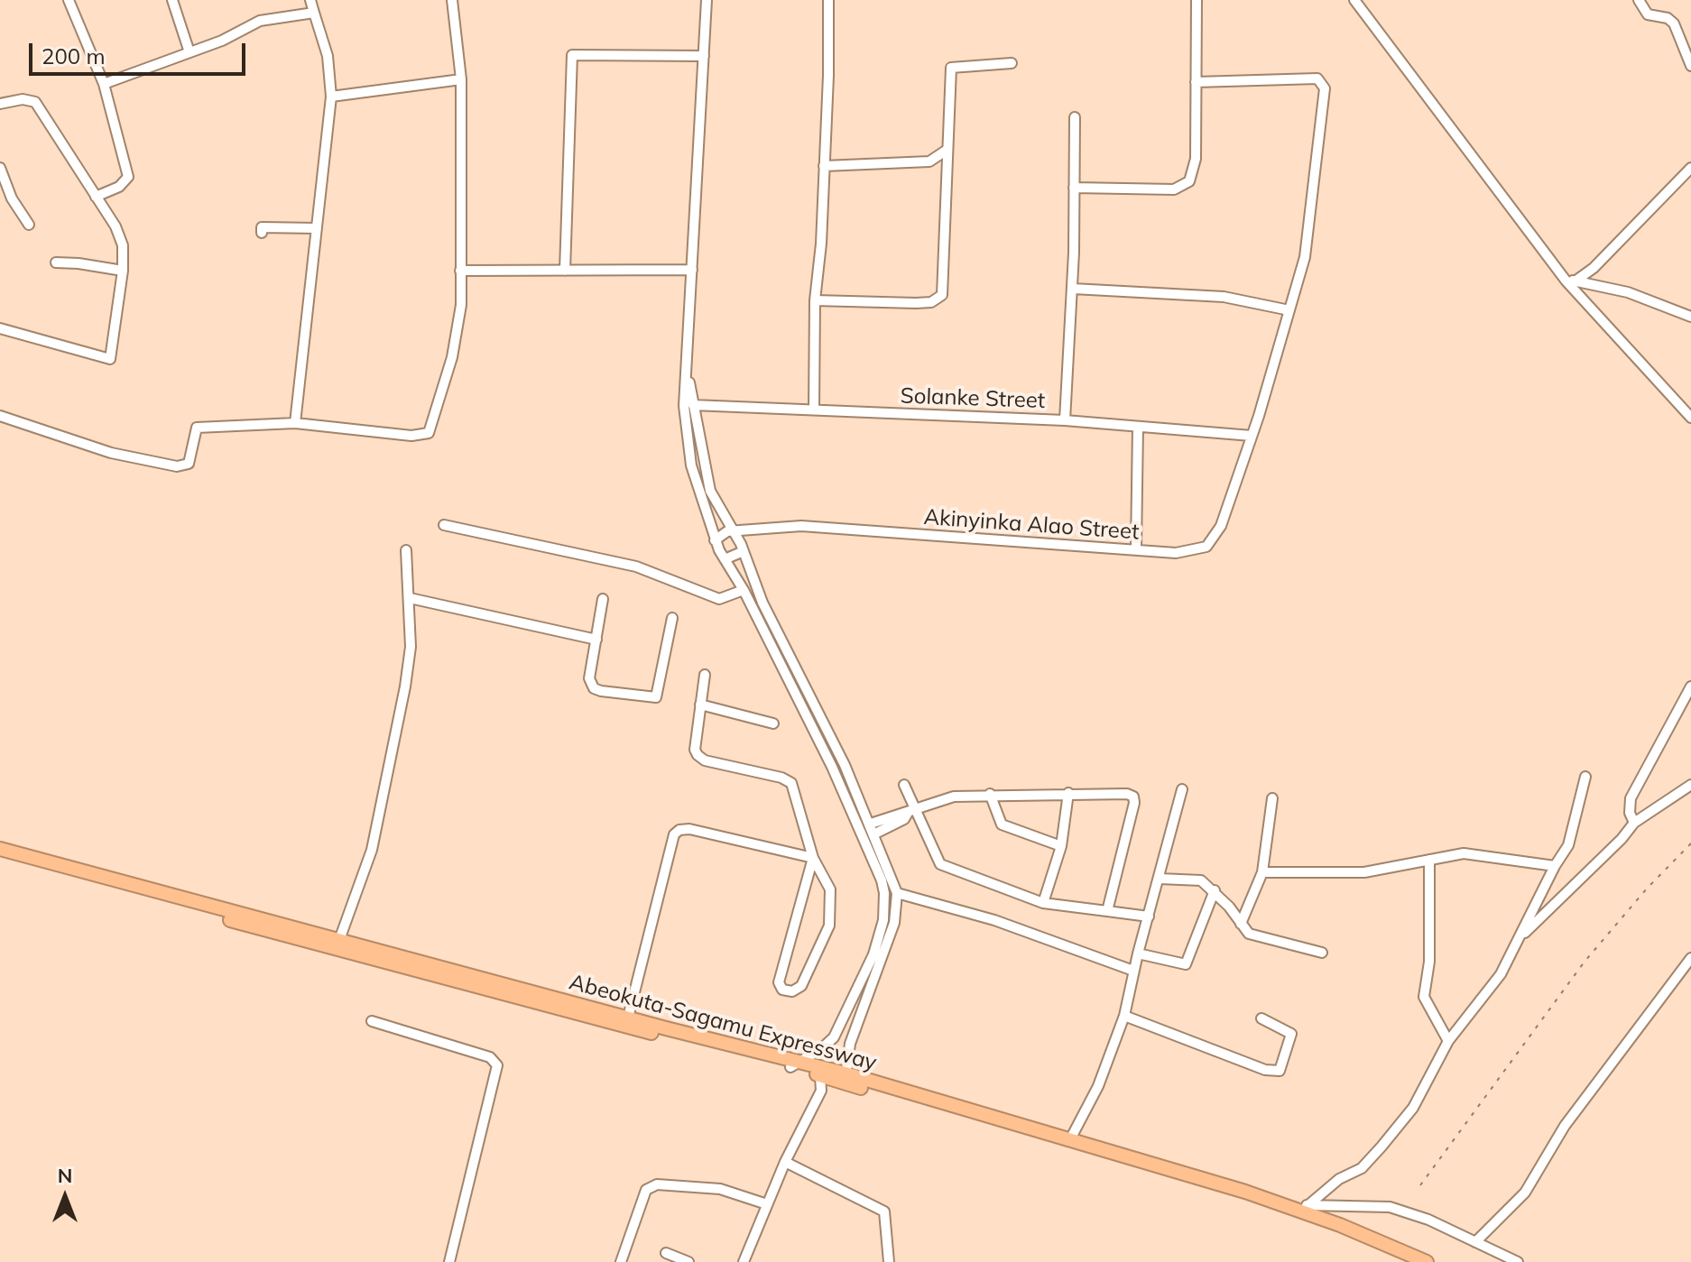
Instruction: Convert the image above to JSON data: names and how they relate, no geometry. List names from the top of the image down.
{
  "streets": {
    "highway": ["Abeokuta-Sagamu Expressway"],
    "street": ["Solanke Street", "Akinyinka Alao Street"]
  },
  "crossings": [
    ["Solanke Street", "Akinyinka Alao Street"]
  ],
  "scale_bar": "200 m",
  "north": "top"
}
